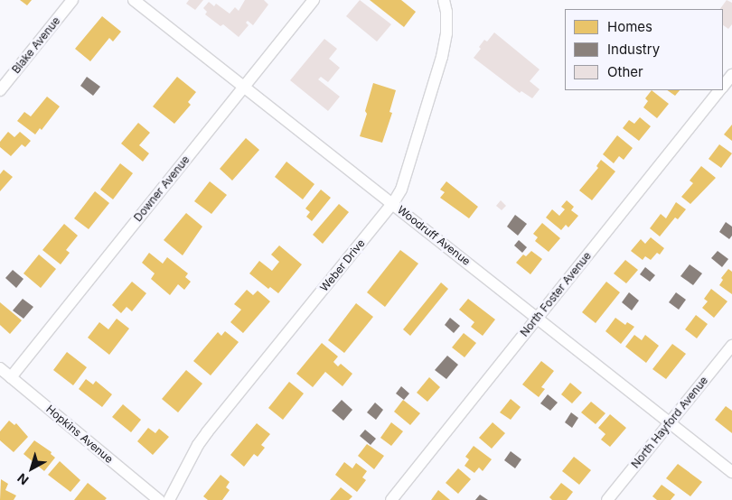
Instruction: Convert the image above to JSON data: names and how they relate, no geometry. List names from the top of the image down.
{
  "streets": {
    "street": [
      "Blake Avenue",
      "Downer Avenue",
      "Woodruff Avenue",
      "Weber Drive",
      "North Foster Avenue",
      "North Hayford Avenue",
      "Hopkins Avenue"
    ]
  },
  "crossings": [
    ["Downer Avenue", "Woodruff Avenue"],
    ["Downer Avenue", "Hopkins Avenue"],
    ["Woodruff Avenue", "Weber Drive"],
    ["Woodruff Avenue", "North Foster Avenue"],
    ["Woodruff Avenue", "North Hayford Avenue"]
  ],
  "legend": ["Homes", "Industry", "Other"],
  "north": "bottom left"
}
